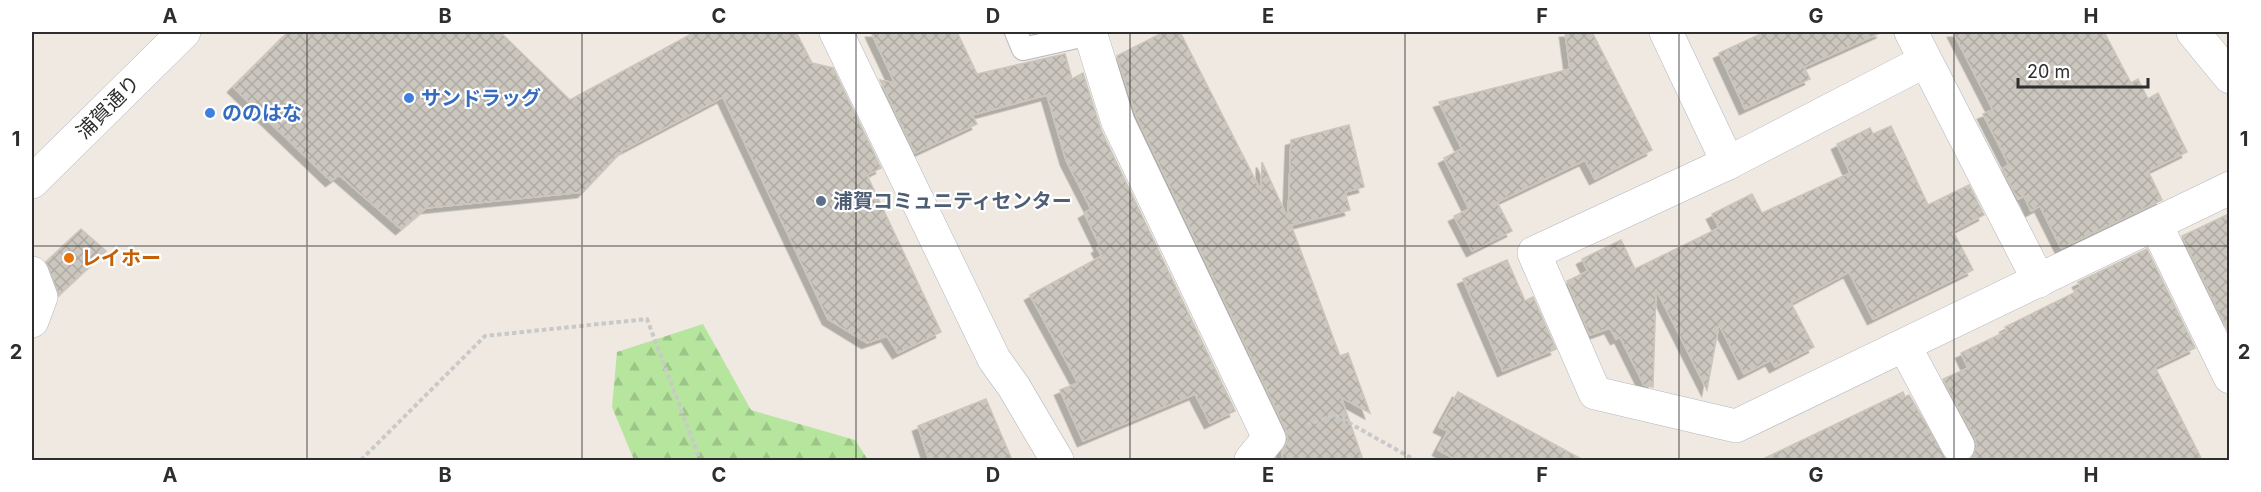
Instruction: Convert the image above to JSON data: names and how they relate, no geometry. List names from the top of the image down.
{
  "streets": {
    "street": ["浦賀通り"]
  },
  "places": [
    "サンドラッグ",
    "ののはな",
    "浦賀コミュニティセンター",
    "レイホー"
  ],
  "scale_bar": "20 m",
  "grid": {
    "columns": [
      "A",
      "B",
      "C",
      "D",
      "E",
      "F",
      "G",
      "H"
    ],
    "rows": ["1", "2"]
  }
}
